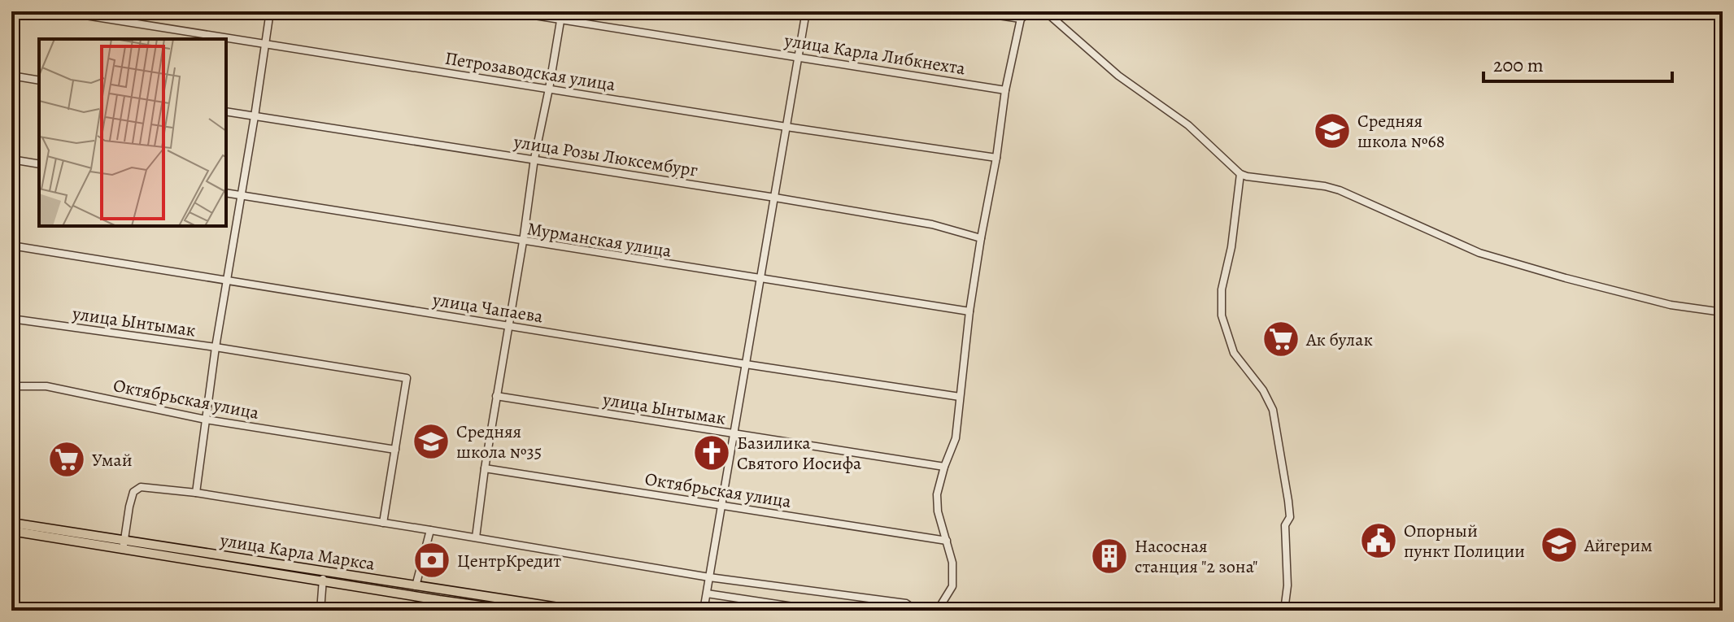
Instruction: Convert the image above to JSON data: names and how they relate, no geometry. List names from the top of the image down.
{
  "streets": {
    "main road": ["улица Карла Маркса"],
    "street": [
      "улица Карла Либкнехта",
      "Петрозаводская улица",
      "улица Розы Люксембург",
      "Мурманская улица",
      "улица Чапаева",
      "улица Ынтымак",
      "Октябрьская улица"
    ]
  },
  "crossings": [
    ["улица Ынтымак", "Октябрьская улица"]
  ],
  "places": {
    "school or university": ["Средняя школа №68", "Средняя школа №35", "Айгерим"],
    "supermarket": ["Ак булак", "Умай"],
    "church": ["Базилика Святого Иосифа"],
    "public building": ["Опорный пункт Полиции"],
    "building": ["Насосная станция \"2 зона\""],
    "bank": ["ЦентрКредит"]
  },
  "scale_bar": "200 m"
}
